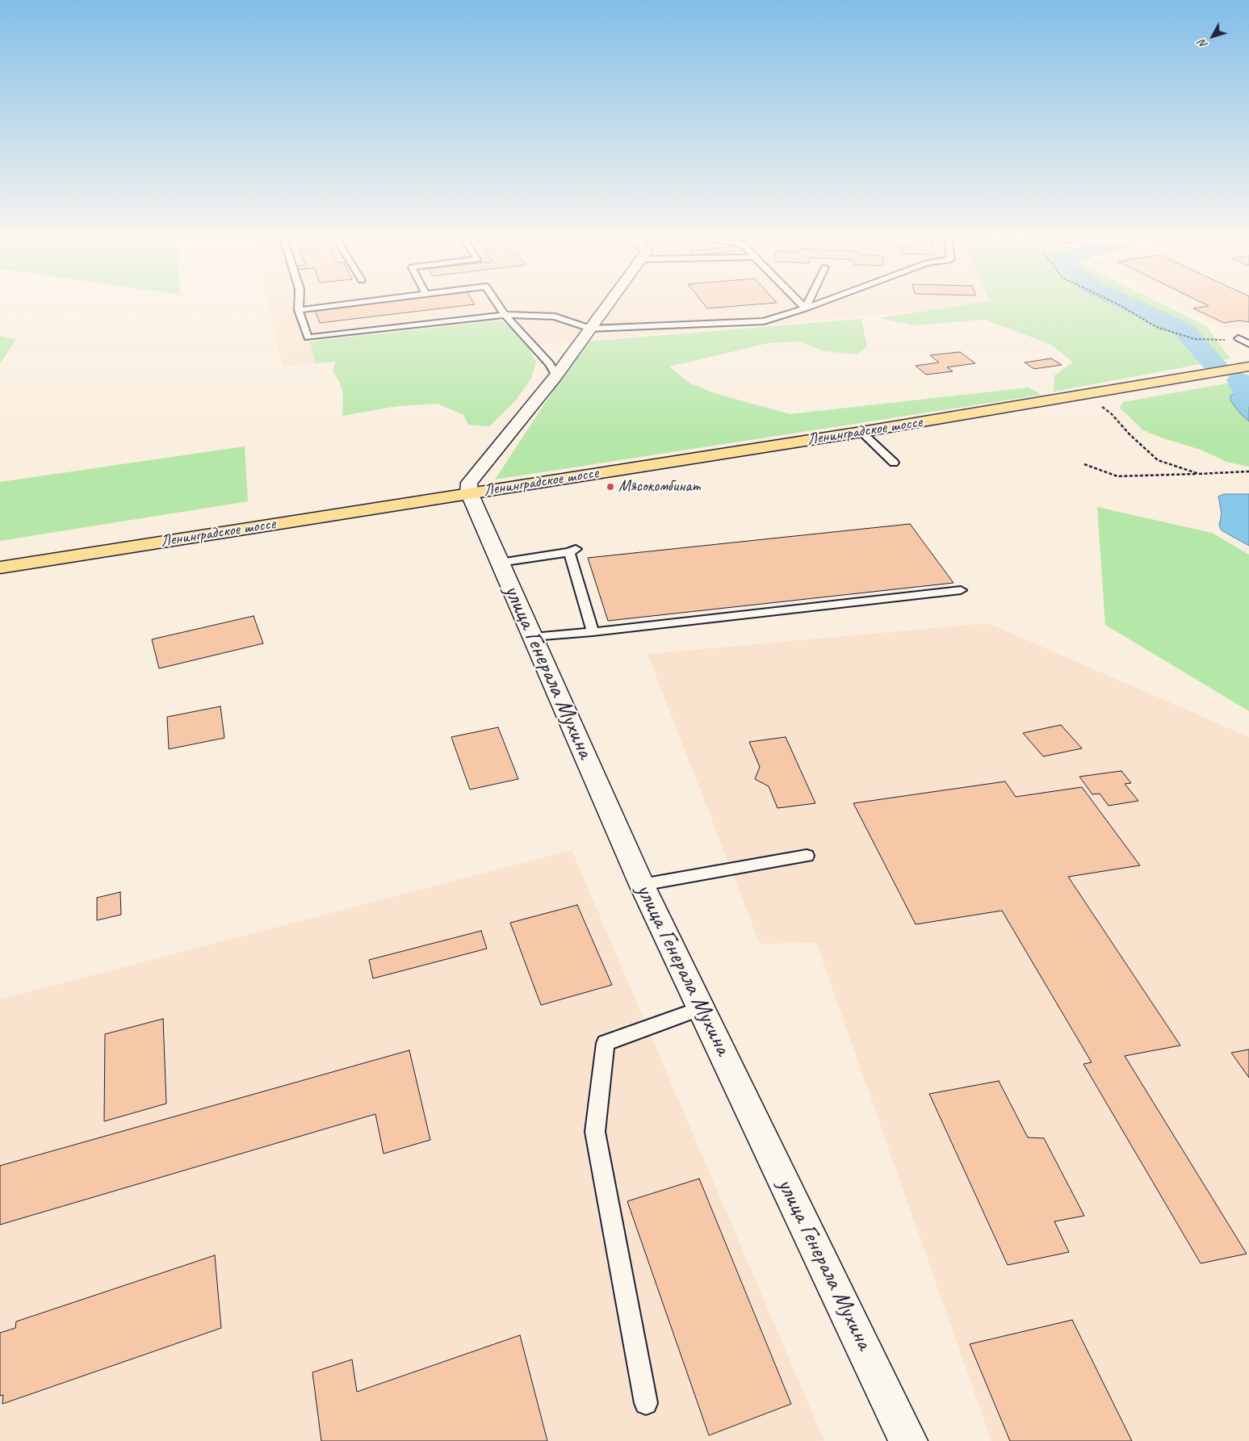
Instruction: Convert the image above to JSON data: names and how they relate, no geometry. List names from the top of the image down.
{
  "streets": {
    "main road": ["Ленинградское шоссе"],
    "street": ["улица Генерала Мухина"]
  },
  "crossings": [
    ["Ленинградское шоссе", "улица Генерала Мухина"]
  ],
  "places": ["Мясокомбинат"],
  "north": "bottom left"
}
